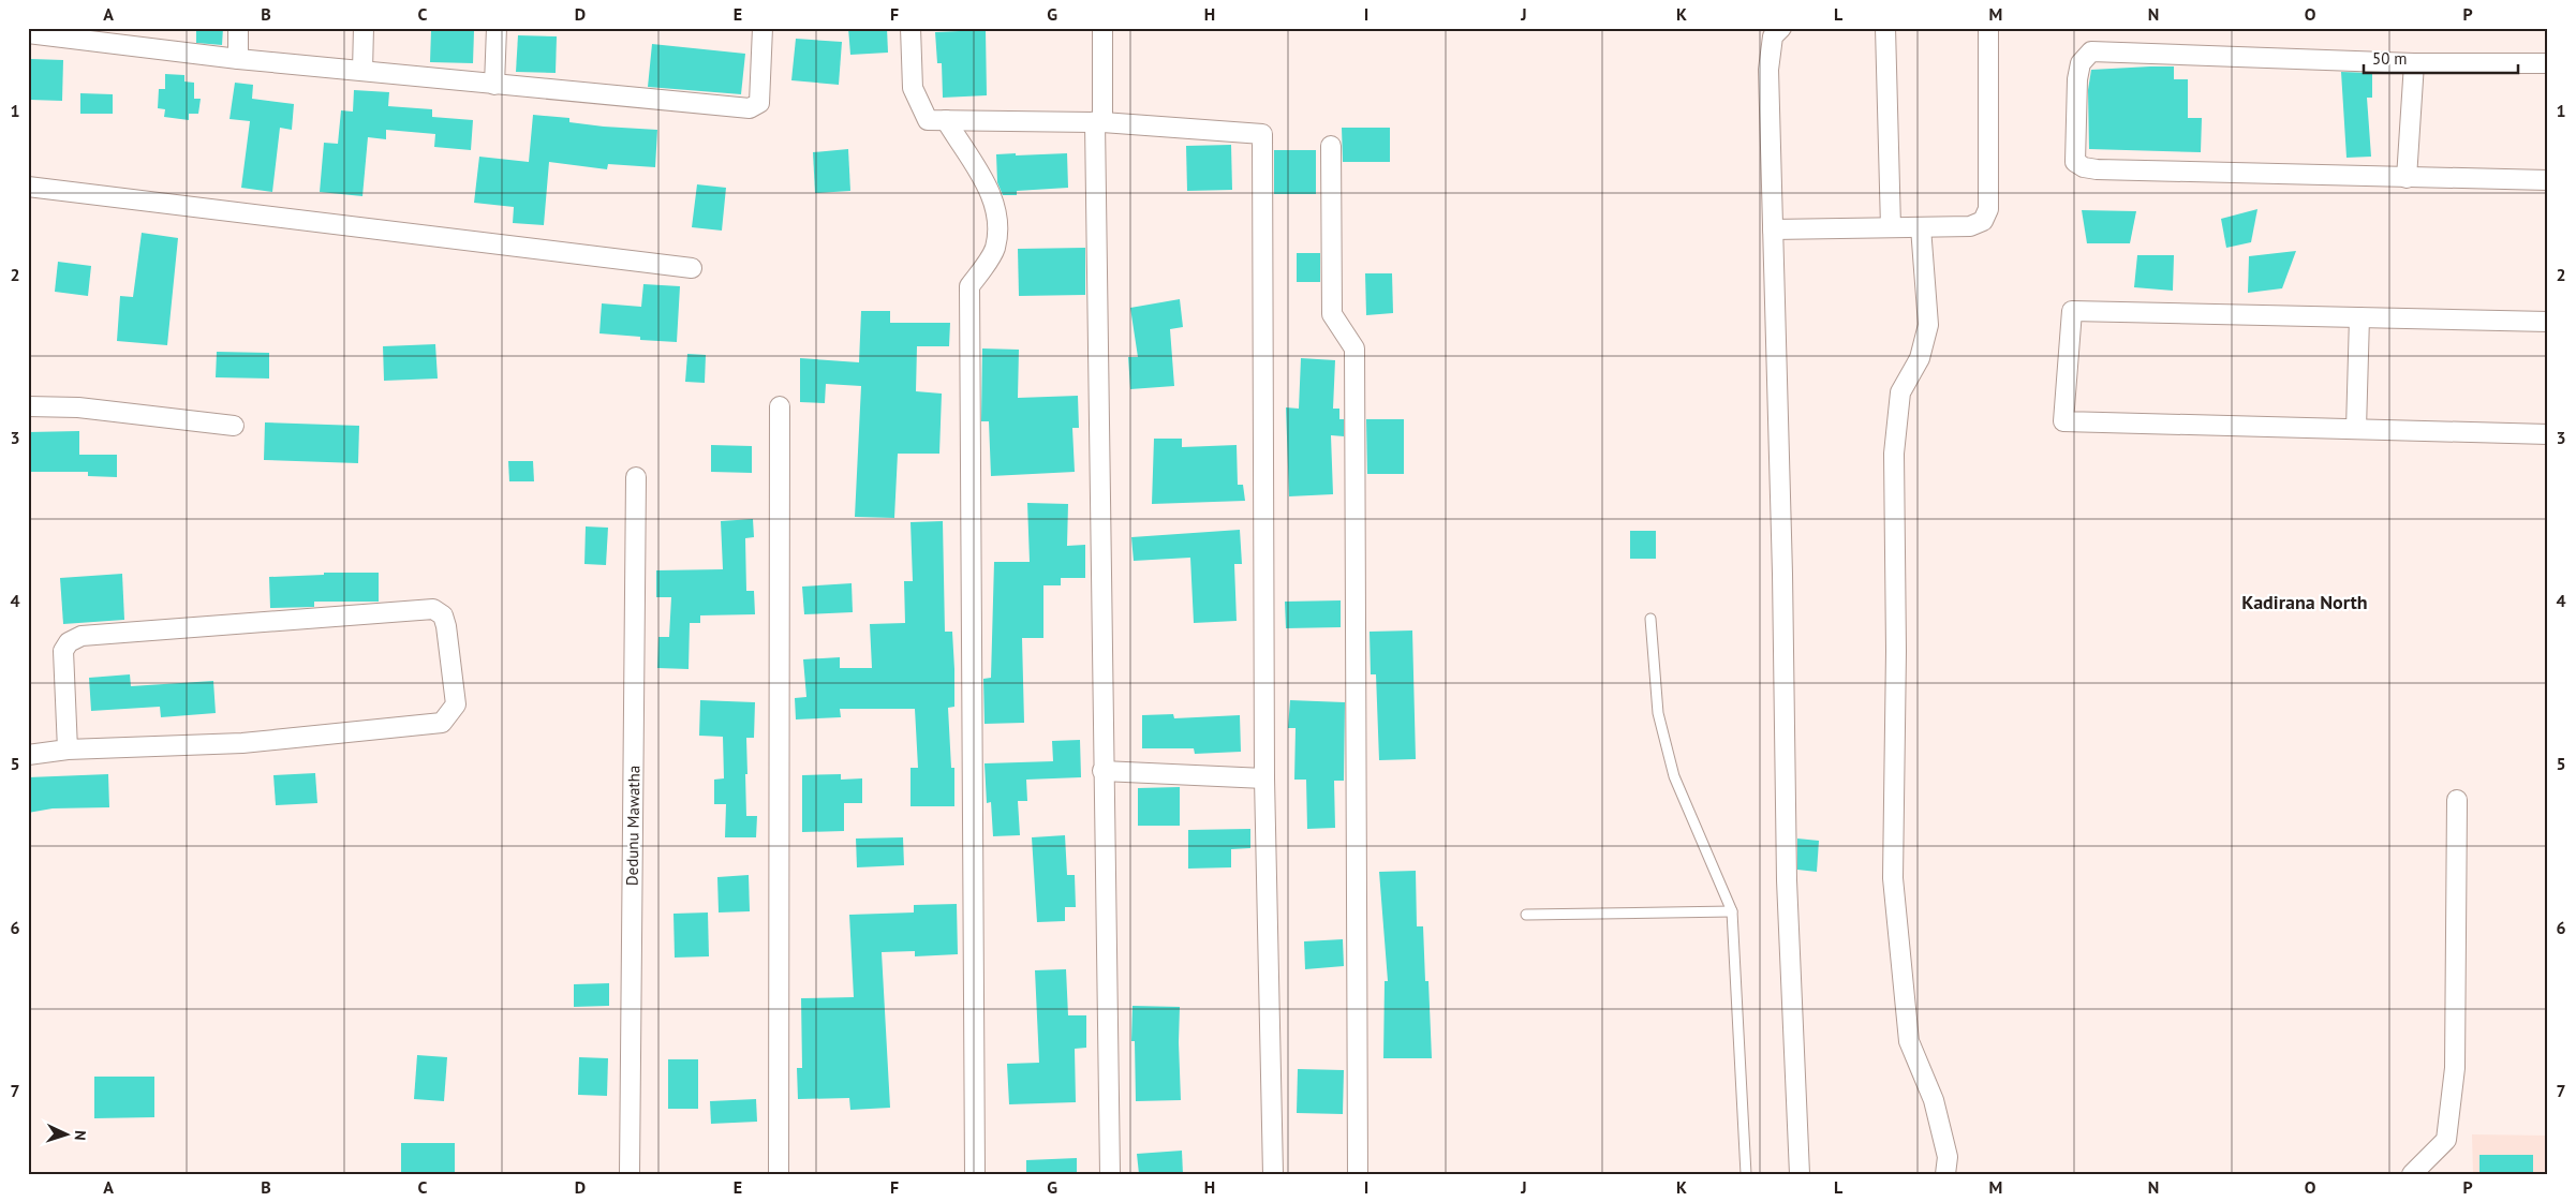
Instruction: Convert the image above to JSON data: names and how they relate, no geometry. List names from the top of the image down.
{
  "streets": {
    "street": ["Dedunu Mawatha"]
  },
  "districts": ["Kadirana North"],
  "scale_bar": "50 m",
  "north": "right",
  "grid": {
    "columns": [
      "A",
      "B",
      "C",
      "D",
      "E",
      "F",
      "G",
      "H",
      "I",
      "J",
      "K",
      "L",
      "M",
      "N",
      "O",
      "P"
    ],
    "rows": [
      "1",
      "2",
      "3",
      "4",
      "5",
      "6",
      "7"
    ]
  }
}
